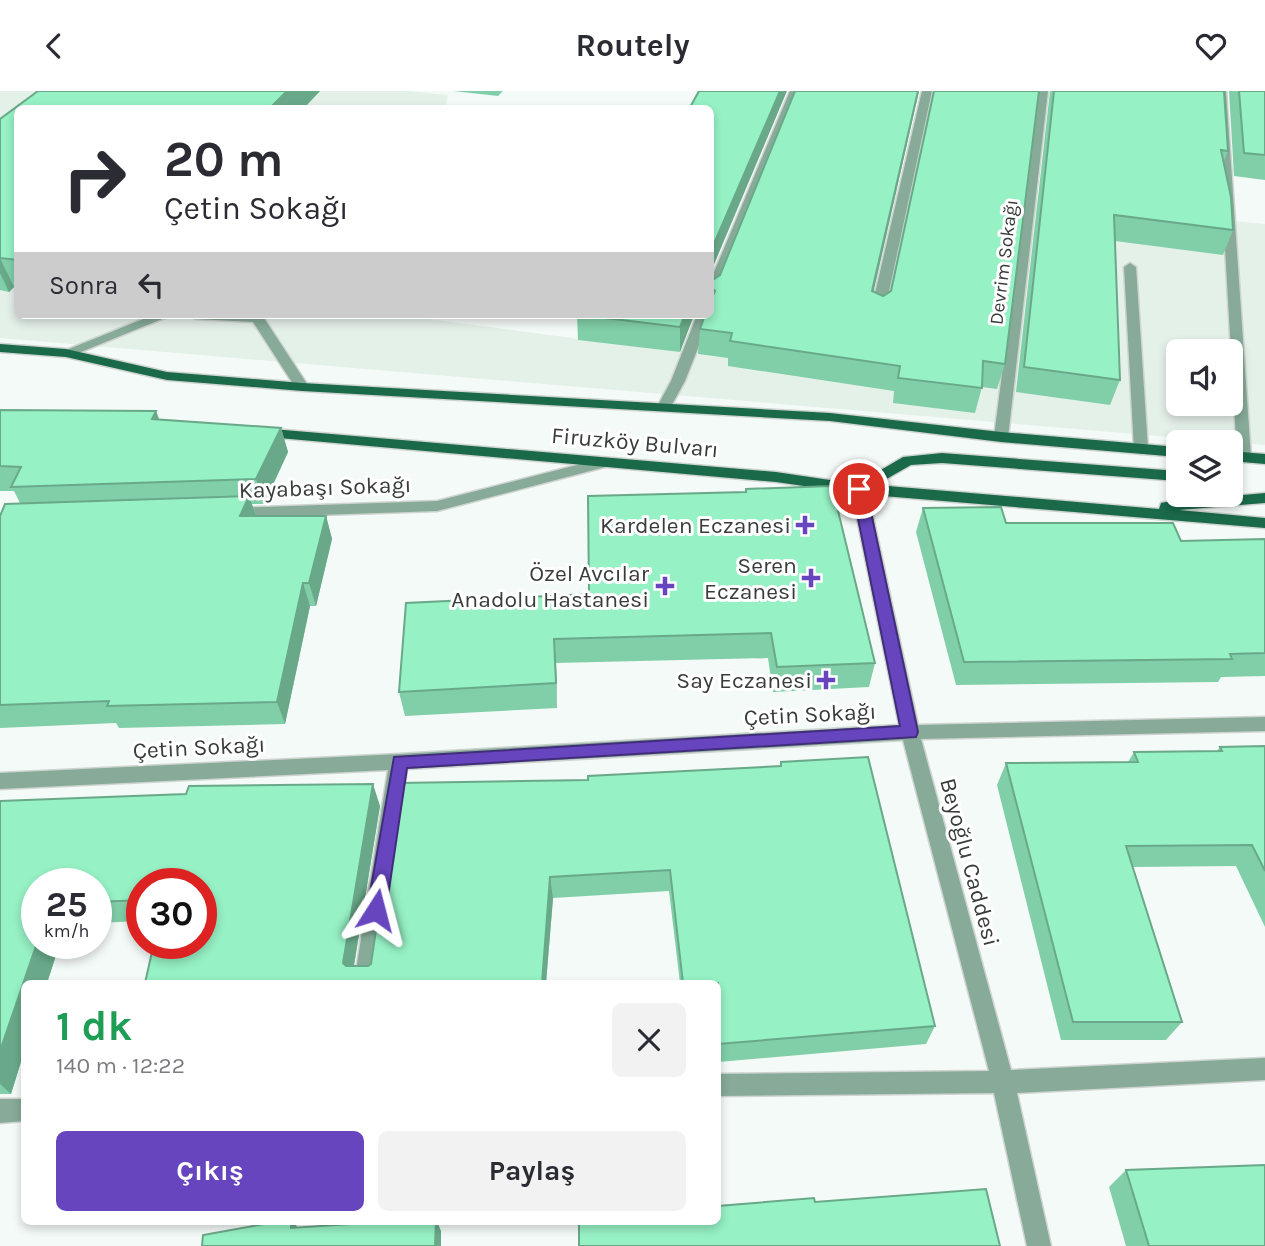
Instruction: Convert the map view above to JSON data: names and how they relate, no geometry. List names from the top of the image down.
{
  "streets": {
    "main road": ["Firuzköy Bulvarı"],
    "street": [
      "Devrim Sokağı",
      "Kayabaşı Sokağı",
      "Çetin Sokağı",
      "Beyoğlu Caddesi"
    ]
  },
  "crossings": [
    ["Devrim Sokağı", "Firuzköy Bulvarı"],
    ["Firuzköy Bulvarı", "Kayabaşı Sokağı"],
    ["Firuzköy Bulvarı", "Beyoğlu Caddesi"],
    ["Çetin Sokağı", "Beyoğlu Caddesi"]
  ],
  "places": {
    "health": [
      "Kardelen Eczanesi",
      "Seren Eczanesi",
      "Özel Avcılar Anadolu Hastanesi",
      "Say Eczanesi"
    ]
  },
  "page": {
    "header": "Routely",
    "turn": ["20 m", "Çetin Sokağı"],
    "then": "Sonra",
    "speed": "25 km/h",
    "limit": "30",
    "heading": ["1 dk", "140 m · 12:22"],
    "buttons": ["Çıkış", "Paylaş"]
  }
}
